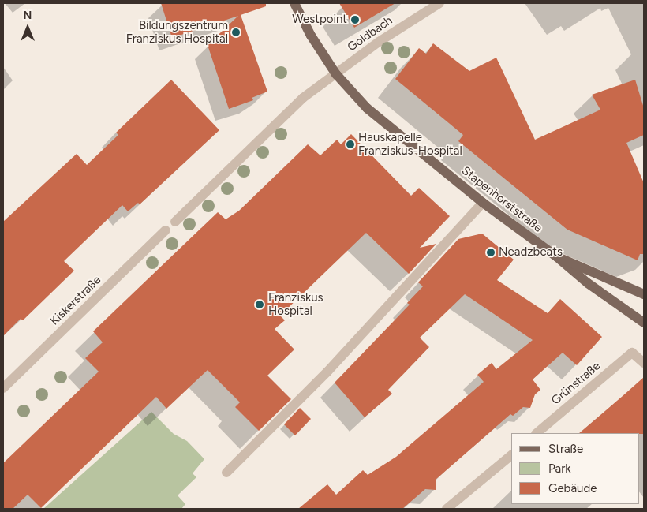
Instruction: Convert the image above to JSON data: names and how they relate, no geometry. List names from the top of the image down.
{
  "streets": {
    "main road": ["Stapenhorststraße"],
    "street": ["Goldbach", "Kiskerstraße", "Grünstraße"]
  },
  "crossings": [
    ["Goldbach", "Stapenhorststraße"]
  ],
  "places": [
    "Westpoint",
    "Bildungszentrum Franziskus Hospital",
    "Hauskapelle Franziskus-Hospital",
    "Neadzbeats",
    "Franziskus Hospital"
  ],
  "legend": ["Straße", "Park", "Gebäude"],
  "north": "top"
}
